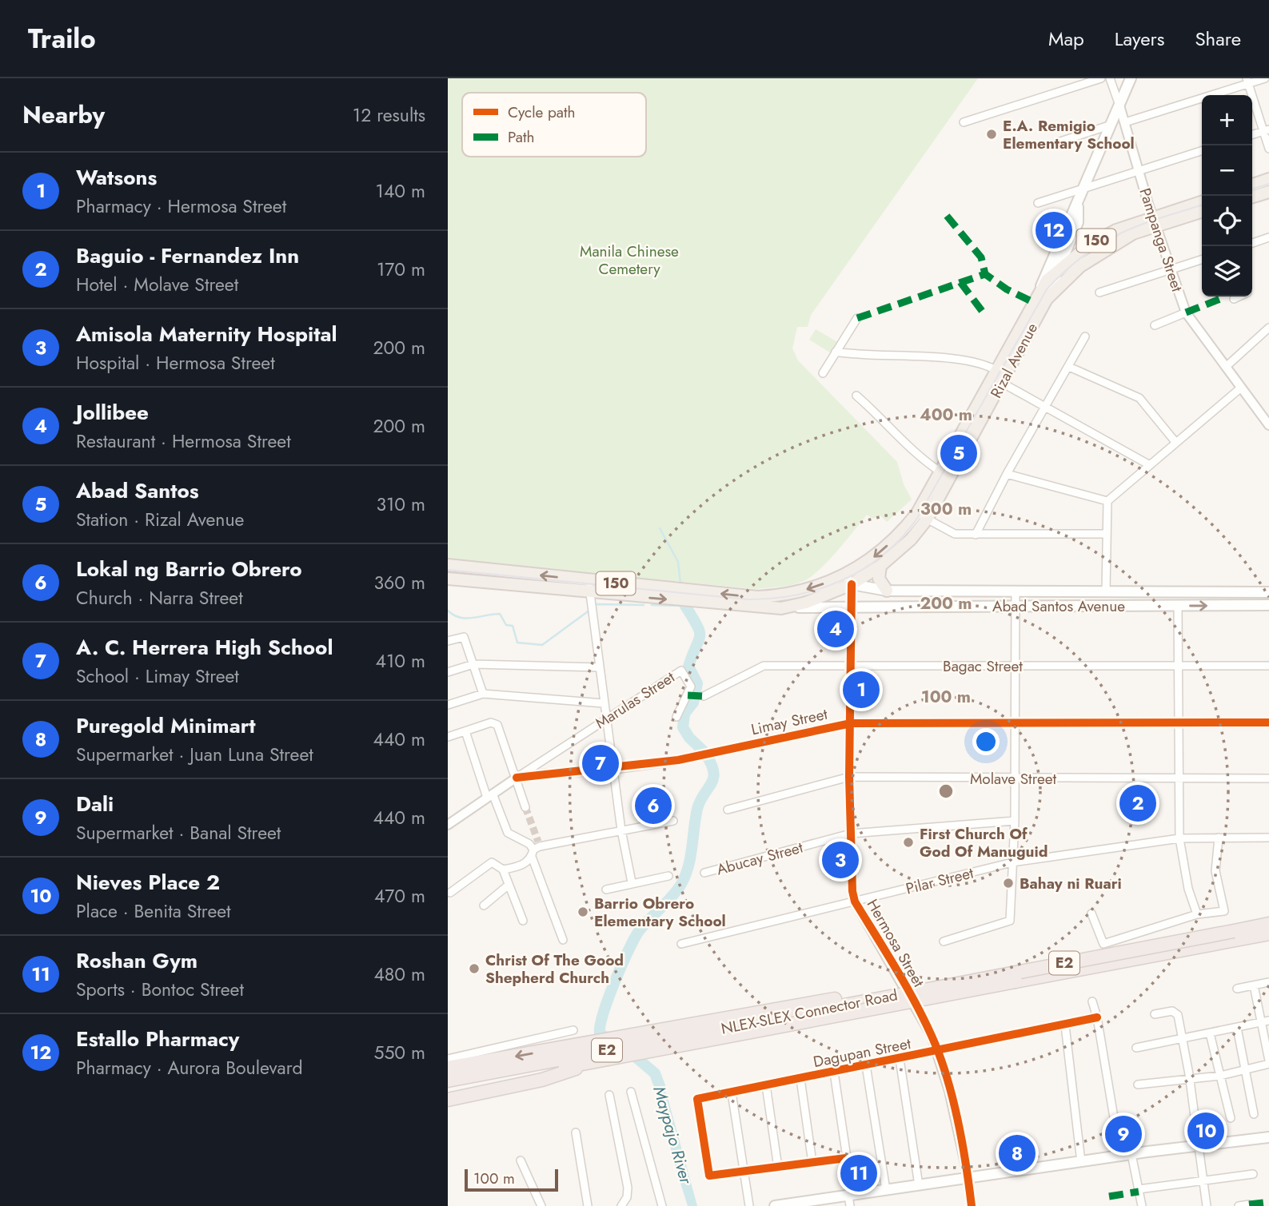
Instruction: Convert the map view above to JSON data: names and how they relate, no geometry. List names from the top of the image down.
{
  "streets": {
    "highway": ["E2", "NLEX-SLEX Connector Road"],
    "main road": ["150", "Rizal Avenue", "Abad Santos Avenue"],
    "street": [
      "Pampanga Street",
      "Bagac Street",
      "Marulas Street",
      "Limay Street",
      "Molave Street",
      "Abucay Street",
      "Pilar Street",
      "Hermosa Street",
      "Dagupan Street"
    ]
  },
  "crossings": [
    ["Pampanga Street", "Rizal Avenue"],
    ["150", "Rizal Avenue"],
    ["150", "Abad Santos Avenue"],
    ["Rizal Avenue", "Abad Santos Avenue"],
    ["Rizal Avenue", "Hermosa Street"],
    ["Abad Santos Avenue", "Hermosa Street"],
    ["Bagac Street", "Hermosa Street"],
    ["Marulas Street", "Limay Street"],
    ["Limay Street", "Hermosa Street"],
    ["Molave Street", "Hermosa Street"],
    ["Abucay Street", "Hermosa Street"],
    ["Pilar Street", "Hermosa Street"],
    ["Hermosa Street", "Dagupan Street"]
  ],
  "water": ["Maypajo River"],
  "parks": ["Manila Chinese Cemetery"],
  "places": [
    "E.A. Remigio Elementary School",
    "First Church Of God Of Manuguid",
    "Bahay ni Ruari",
    "Barrio Obrero Elementary School",
    "Christ Of The Good Shepherd Church"
  ],
  "legend": ["Cycle path", "Path"],
  "scale_bar": "100 m",
  "page": {
    "header": "Trailo",
    "nav": ["Map", "Layers", "Share"],
    "heading": ["Nearby", "12 results"],
    "map_buttons": ["+", "−"],
    "list": [
      {
        "mark": "1",
        "name": "Watsons",
        "note": "Pharmacy · Hermosa Street",
        "value": "140 m"
      },
      {
        "mark": "2",
        "name": "Baguio - Fernandez Inn",
        "note": "Hotel · Molave Street",
        "value": "170 m"
      },
      {
        "mark": "3",
        "name": "Amisola Maternity Hospital",
        "note": "Hospital · Hermosa Street",
        "value": "200 m"
      },
      {
        "mark": "4",
        "name": "Jollibee",
        "note": "Restaurant · Hermosa Street",
        "value": "200 m"
      },
      {
        "mark": "5",
        "name": "Abad Santos",
        "note": "Station · Rizal Avenue",
        "value": "310 m"
      },
      {
        "mark": "6",
        "name": "Lokal ng Barrio Obrero",
        "note": "Church · Narra Street",
        "value": "360 m"
      },
      {
        "mark": "7",
        "name": "A. C. Herrera High School",
        "note": "School · Limay Street",
        "value": "410 m"
      },
      {
        "mark": "8",
        "name": "Puregold Minimart",
        "note": "Supermarket · Juan Luna Street",
        "value": "440 m"
      },
      {
        "mark": "9",
        "name": "Dali",
        "note": "Supermarket · Banal Street",
        "value": "440 m"
      },
      {
        "mark": "10",
        "name": "Nieves Place 2",
        "note": "Place · Benita Street",
        "value": "470 m"
      },
      {
        "mark": "11",
        "name": "Roshan Gym",
        "note": "Sports · Bontoc Street",
        "value": "480 m"
      },
      {
        "mark": "12",
        "name": "Estallo Pharmacy",
        "note": "Pharmacy · Aurora Boulevard",
        "value": "550 m"
      }
    ],
    "pins": [
      "12",
      "5",
      "4",
      "1",
      "7",
      "2",
      "6",
      "3",
      "10",
      "9",
      "8",
      "11"
    ],
    "scale": "100 m"
  },
  "rings": [
    "400 m",
    "300 m",
    "200 m",
    "100 m"
  ]
}
